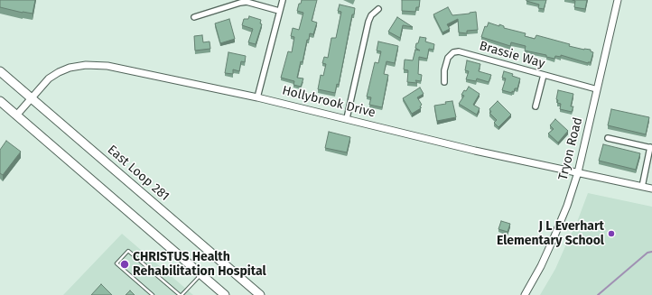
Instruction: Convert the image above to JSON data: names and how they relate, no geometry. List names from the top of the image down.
{
  "streets": {
    "highway": ["East Loop 281"],
    "street": ["Brassie Way", "Hollybrook Drive", "Tryon Road"]
  },
  "crossings": [
    ["Brassie Way", "Tryon Road"],
    ["Hollybrook Drive", "Tryon Road"],
    ["Hollybrook Drive", "East Loop 281"]
  ],
  "places": ["J L Everhart Elementary School", "CHRISTUS Health Rehabilitation Hospital"]
}
